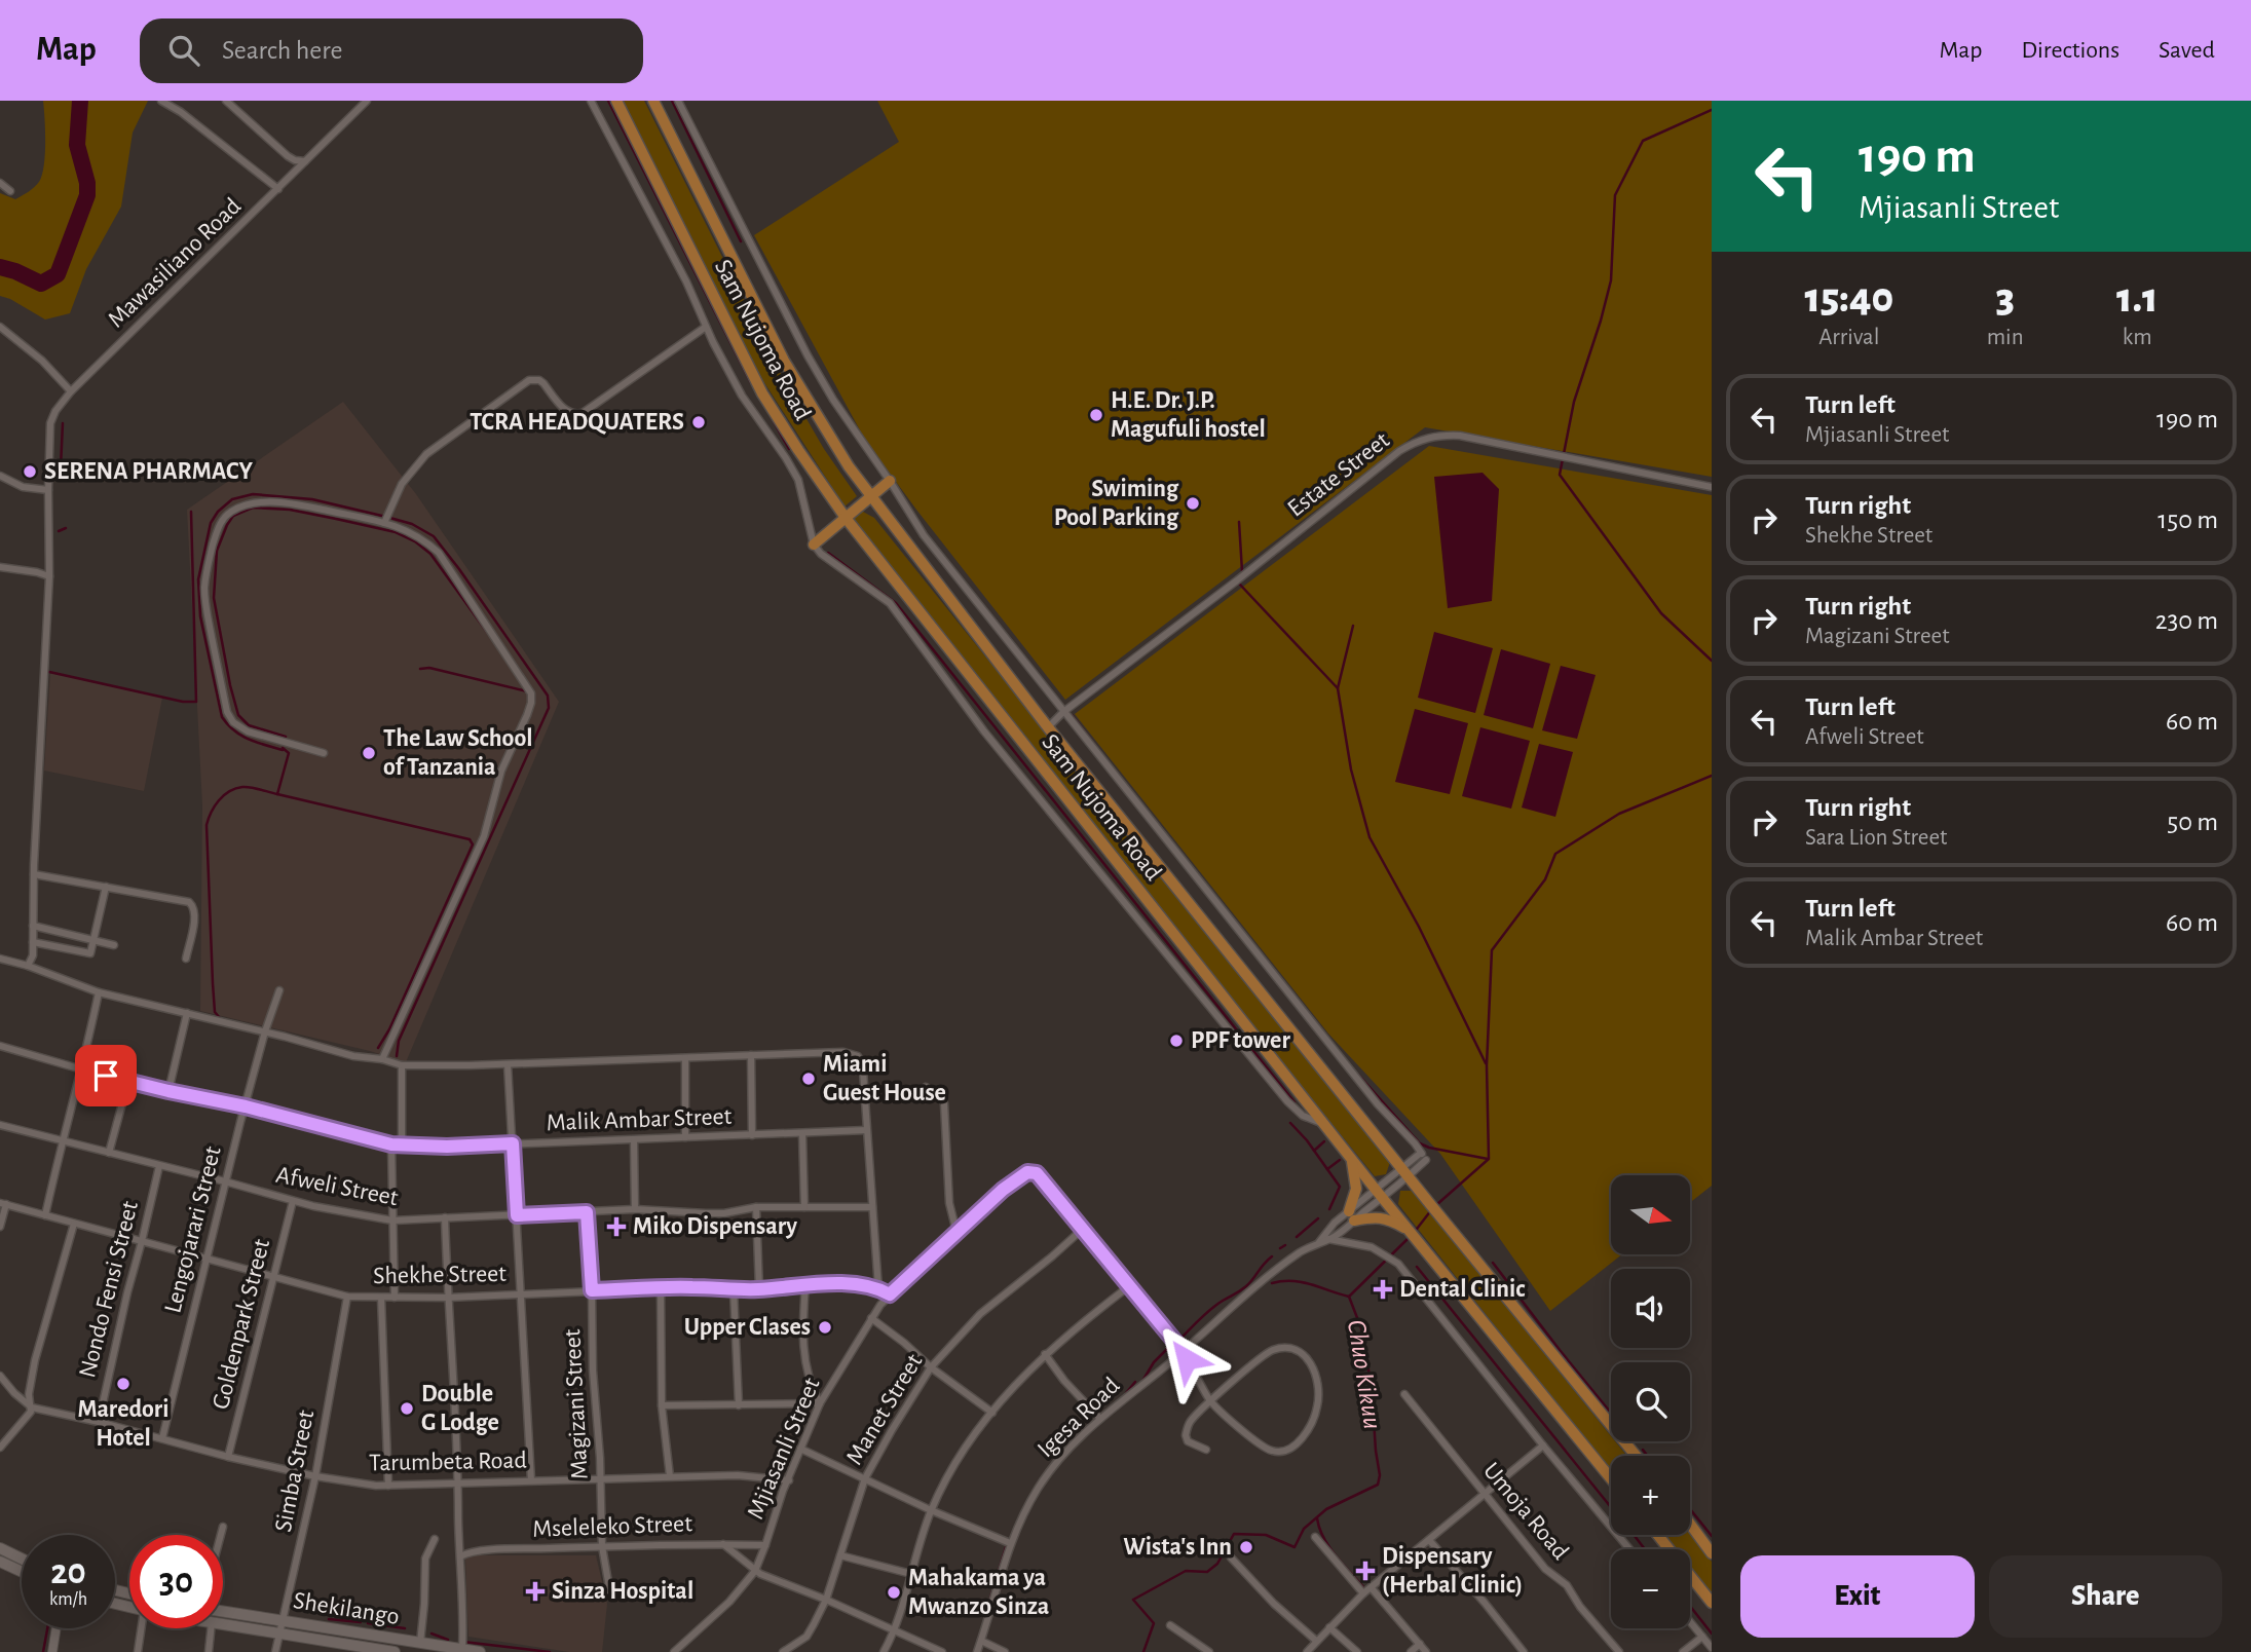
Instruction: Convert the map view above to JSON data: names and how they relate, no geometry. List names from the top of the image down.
{
  "streets": {
    "main road": ["Sam Nujoma Road", "Shekilango"],
    "street": [
      "Mawasiliano Road",
      "Estate Street",
      "Malik Ambar Street",
      "Afweli Street",
      "Lengojarari Street",
      "Shekhe Street",
      "Nondo Fensi Street",
      "Goldenpark Street",
      "Magizani Street",
      "Manet Street",
      "Igesa Road",
      "Mjiasanli Street",
      "Tarumbeta Road",
      "Simba Street",
      "Umoja Road",
      "Mseleleko Street"
    ]
  },
  "crossings": [
    ["Sam Nujoma Road", "Estate Street"],
    ["Sam Nujoma Road", "Igesa Road"],
    ["Malik Ambar Street", "Lengojarari Street"],
    ["Afweli Street", "Lengojarari Street"],
    ["Afweli Street", "Nondo Fensi Street"],
    ["Afweli Street", "Goldenpark Street"],
    ["Afweli Street", "Magizani Street"],
    ["Lengojarari Street", "Shekhe Street"],
    ["Lengojarari Street", "Tarumbeta Road"],
    ["Shekhe Street", "Nondo Fensi Street"],
    ["Shekhe Street", "Goldenpark Street"],
    ["Shekhe Street", "Magizani Street"],
    ["Shekhe Street", "Mjiasanli Street"],
    ["Shekhe Street", "Simba Street"],
    ["Nondo Fensi Street", "Tarumbeta Road"],
    ["Goldenpark Street", "Tarumbeta Road"],
    ["Magizani Street", "Tarumbeta Road"],
    ["Magizani Street", "Mseleleko Street"],
    ["Manet Street", "Mjiasanli Street"],
    ["Mjiasanli Street", "Tarumbeta Road"],
    ["Mjiasanli Street", "Mseleleko Street"],
    ["Tarumbeta Road", "Simba Street"],
    ["Simba Street", "Shekilango"]
  ],
  "water": ["Chuo Kikuu"],
  "places": {
    "other": [
      "H.E. Dr. J.P. Magufuli hostel",
      "TCRA HEADQUATERS",
      "SERENA PHARMACY",
      "Swiming Pool Parking",
      "The Law School of Tanzania",
      "PPF tower",
      "Miami Guest House",
      "Upper Clases",
      "Maredori Hotel",
      "Double G Lodge",
      "Wista's Inn",
      "Mahakama ya Mwanzo Sinza"
    ],
    "health": [
      "Miko Dispensary",
      "Dental Clinic",
      "Dispensary (Herbal Clinic)",
      "Sinza Hospital"
    ]
  },
  "north": "right",
  "page": {
    "header": "Map",
    "search": "Search here",
    "nav": ["Map", "Directions", "Saved"],
    "turn": ["190 m", "Mjiasanli Street"],
    "eta": [
      "15:40",
      "Arrival",
      "3",
      "min",
      "1.1",
      "km"
    ],
    "list": [
      {
        "name": "Turn left",
        "note": "Mjiasanli Street",
        "value": "190 m"
      },
      {
        "name": "Turn right",
        "note": "Shekhe Street",
        "value": "150 m"
      },
      {
        "name": "Turn right",
        "note": "Magizani Street",
        "value": "230 m"
      },
      {
        "name": "Turn left",
        "note": "Afweli Street",
        "value": "60 m"
      },
      {
        "name": "Turn right",
        "note": "Sara Lion Street",
        "value": "50 m"
      },
      {
        "name": "Turn left",
        "note": "Malik Ambar Street",
        "value": "60 m"
      }
    ],
    "map_buttons": ["+", "−"],
    "speed": "20 km/h",
    "limit": "30",
    "buttons": ["Exit", "Share"]
  }
}
